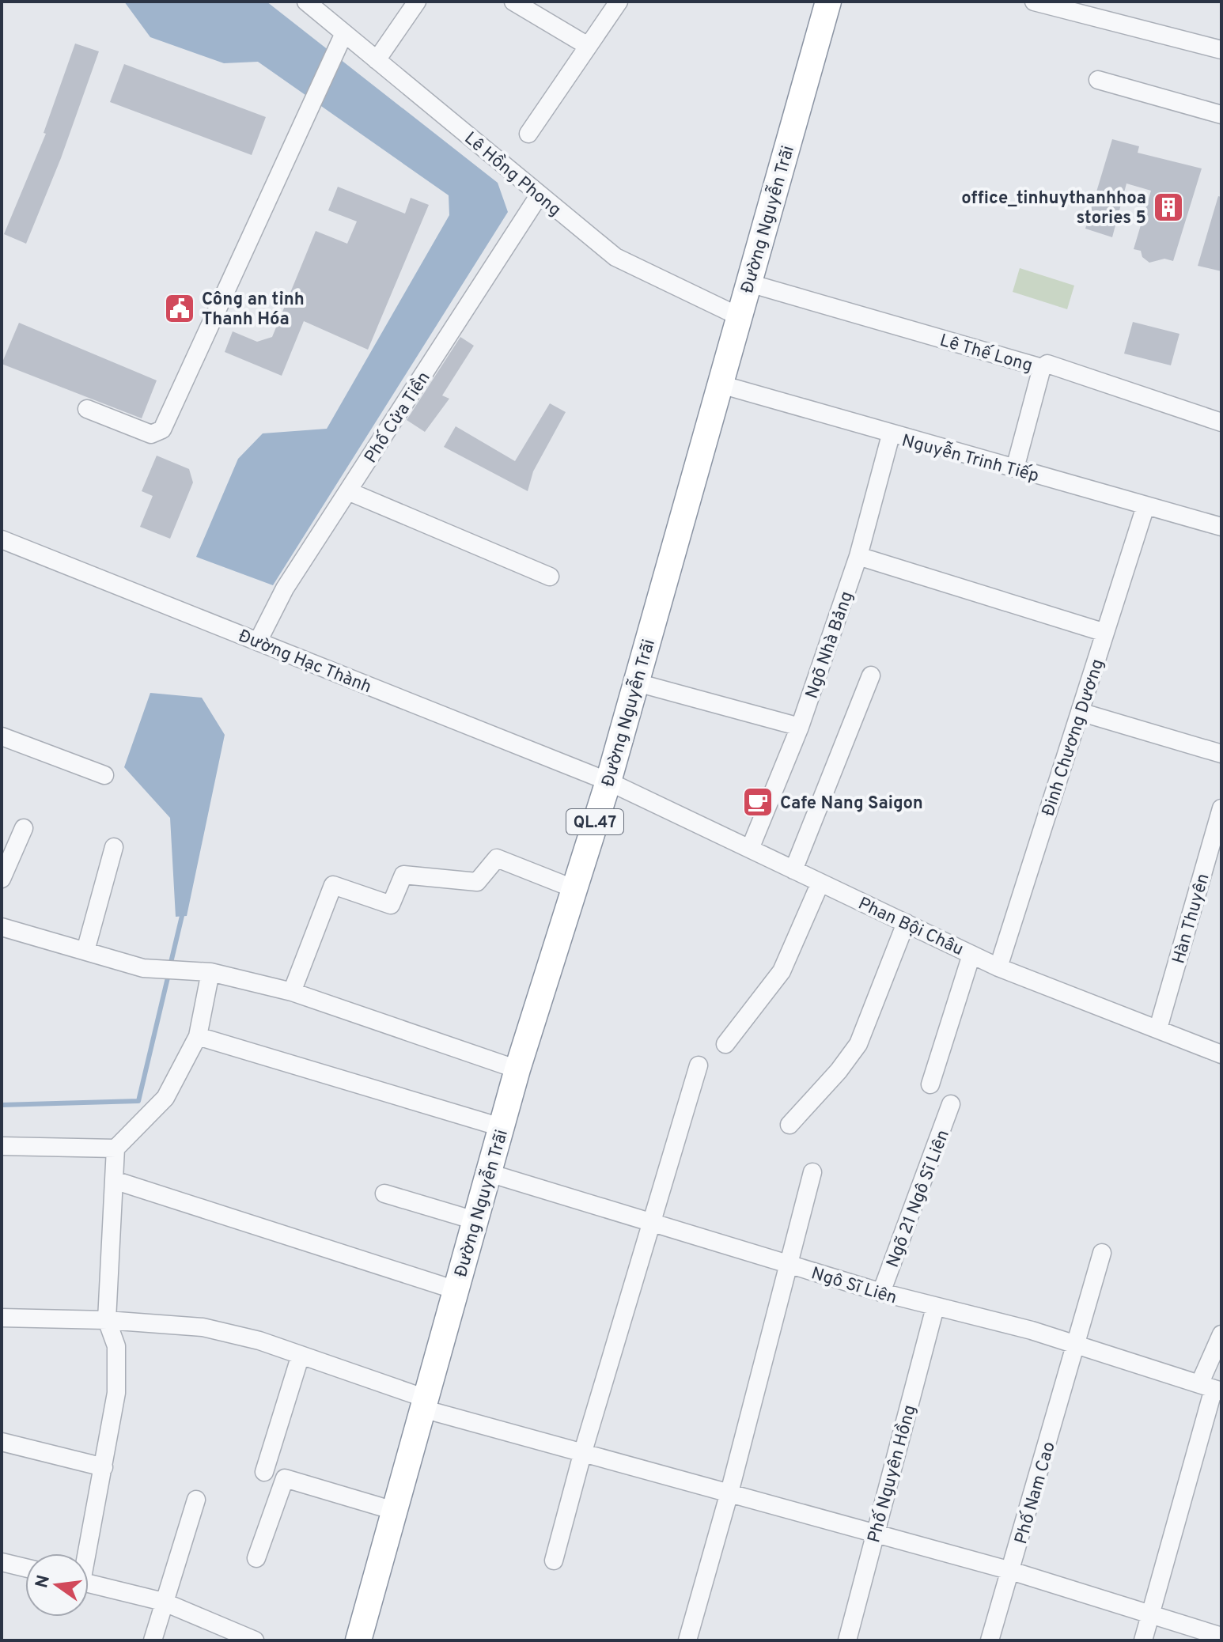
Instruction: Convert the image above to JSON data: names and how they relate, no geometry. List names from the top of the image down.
{
  "streets": {
    "highway": ["Đường Nguyễn Trãi", "QL.47"],
    "street": [
      "Lê Hồng Phong",
      "Lê Thế Long",
      "Phố Cửa Tiền",
      "Nguyễn Trinh Tiếp",
      "Ngõ Nhà Bảng",
      "Đường Hạc Thành",
      "Đinh Chương Dương",
      "Hàn Thuyên",
      "Phan Bội Châu",
      "Ngõ 21 Ngô Sĩ Liên",
      "Ngô Sĩ Liên",
      "Phố Nguyên Hồng",
      "Phố Nam Cao"
    ]
  },
  "crossings": [
    ["Lê Hồng Phong", "Đường Nguyễn Trãi"],
    ["Lê Hồng Phong", "Phố Cửa Tiền"],
    ["Đường Nguyễn Trãi", "Lê Thế Long"],
    ["Đường Nguyễn Trãi", "Nguyễn Trinh Tiếp"],
    ["Đường Nguyễn Trãi", "Đường Hạc Thành"],
    ["Đường Nguyễn Trãi", "Phan Bội Châu"],
    ["Đường Nguyễn Trãi", "Ngô Sĩ Liên"],
    ["Phố Cửa Tiền", "Đường Hạc Thành"],
    ["Nguyễn Trinh Tiếp", "Ngõ Nhà Bảng"],
    ["Nguyễn Trinh Tiếp", "Đinh Chương Dương"],
    ["Ngõ Nhà Bảng", "Phan Bội Châu"],
    ["Đường Hạc Thành", "Phan Bội Châu"],
    ["Đinh Chương Dương", "Phan Bội Châu"],
    ["Hàn Thuyên", "Phan Bội Châu"],
    ["Ngõ 21 Ngô Sĩ Liên", "Ngô Sĩ Liên"],
    ["Ngô Sĩ Liên", "Phố Nguyên Hồng"],
    ["Ngô Sĩ Liên", "Phố Nam Cao"]
  ],
  "places": {
    "building": ["office_tinhuythanhhoa stories 5"],
    "public building": ["Công an tỉnh Thanh Hóa"],
    "cafe": ["Cafe Nang Saigon"]
  },
  "north": "left"
}
